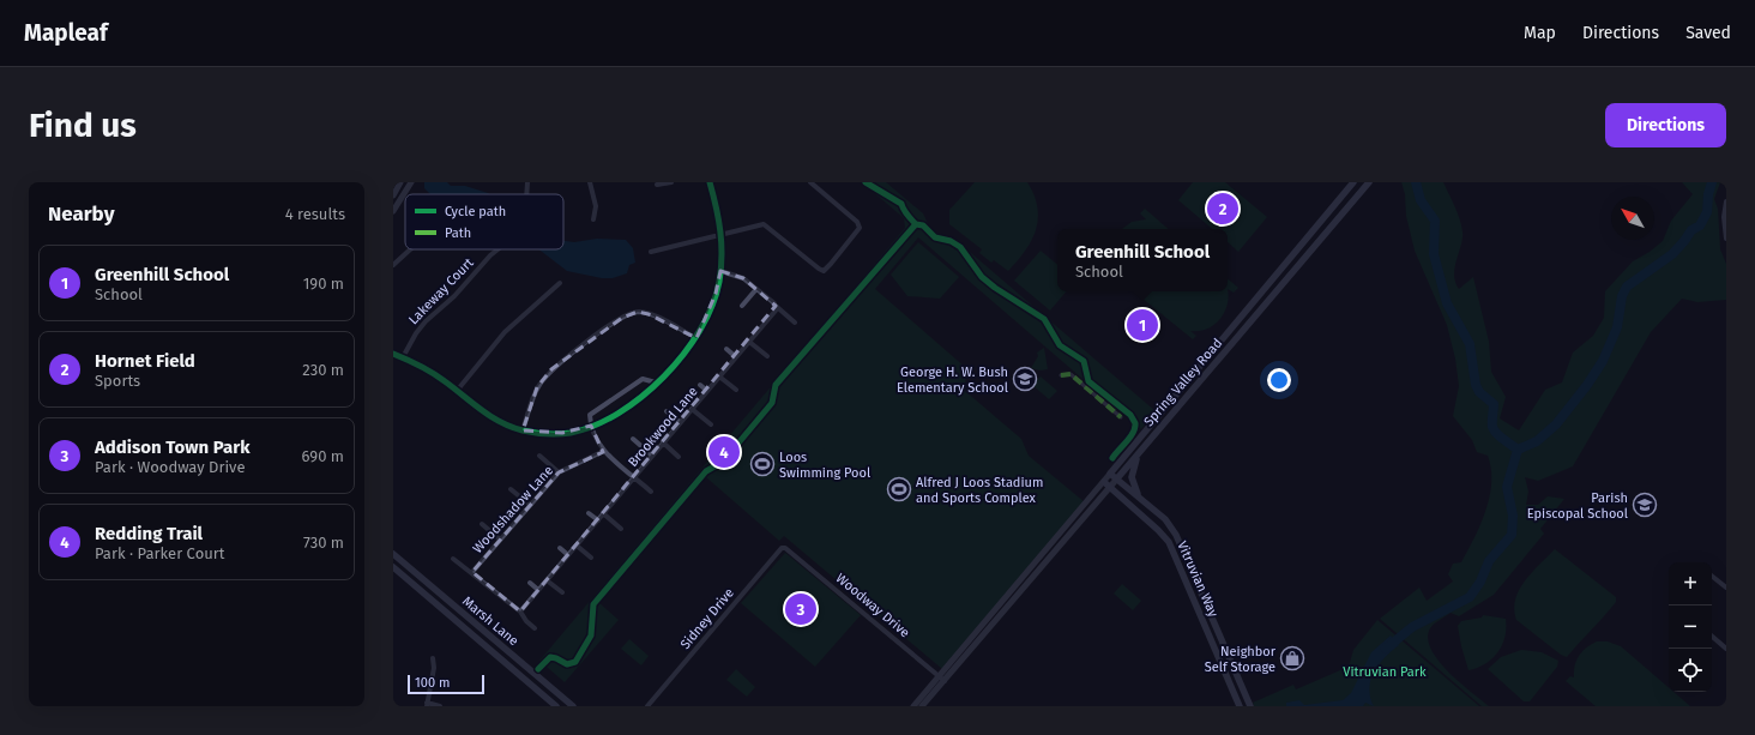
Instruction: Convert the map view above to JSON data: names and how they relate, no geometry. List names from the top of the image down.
{
  "streets": {
    "main road": ["Spring Valley Road", "Vitruvian Way", "Marsh Lane"],
    "street": [
      "Lakeway Court",
      "Brookwood Lane",
      "Woodshadow Lane",
      "Woodway Drive",
      "Sidney Drive"
    ]
  },
  "crossings": [
    ["Spring Valley Road", "Vitruvian Way"],
    ["Spring Valley Road", "Woodway Drive"],
    ["Brookwood Lane", "Woodshadow Lane"],
    ["Woodway Drive", "Sidney Drive"]
  ],
  "parks": ["Vitruvian Park"],
  "places": {
    "school or university": ["George H. W. Bush Elementary School", "Parish Episcopal School"],
    "sports": ["Loos Swimming Pool", "Alfred J Loos Stadium and Sports Complex"],
    "shop": ["Neighbor Self Storage"]
  },
  "legend": ["Cycle path", "Path"],
  "scale_bar": "100 m",
  "north": "top left",
  "page": {
    "header": "Mapleaf",
    "nav": ["Map", "Directions", "Saved"],
    "buttons": "Directions",
    "title": "Find us",
    "heading": ["Nearby", "4 results"],
    "pins": [
      "2",
      "1",
      "4",
      "3"
    ],
    "popup": ["Greenhill School", "School"],
    "list": [
      {
        "mark": "1",
        "name": "Greenhill School",
        "note": "School",
        "value": "190 m"
      },
      {
        "mark": "2",
        "name": "Hornet Field",
        "note": "Sports",
        "value": "230 m"
      },
      {
        "mark": "3",
        "name": "Addison Town Park",
        "note": "Park · Woodway Drive",
        "value": "690 m"
      },
      {
        "mark": "4",
        "name": "Redding Trail",
        "note": "Park · Parker Court",
        "value": "730 m"
      }
    ],
    "map_buttons": ["+", "−"],
    "scale": "100 m"
  }
}
